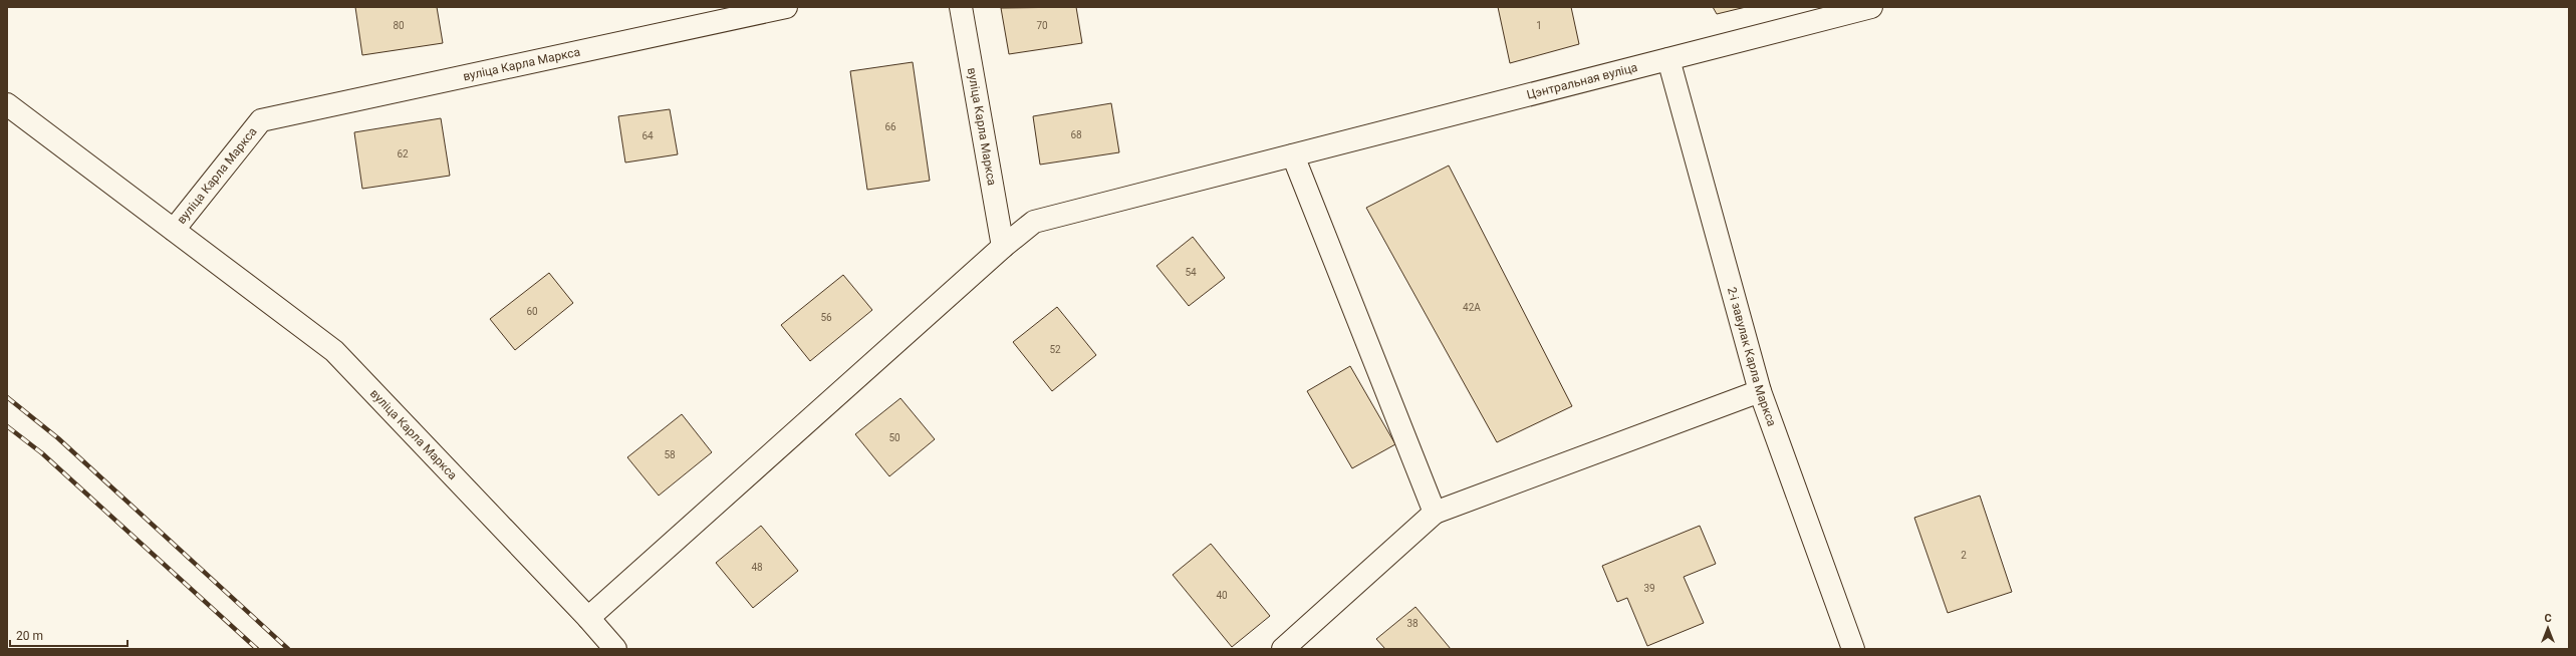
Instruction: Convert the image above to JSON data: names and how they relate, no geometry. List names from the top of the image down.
{
  "streets": {
    "street": ["вуліца Карла Маркса", "Цэнтральная вуліца", "2-і завулак Карла Маркса"]
  },
  "crossings": [
    ["вуліца Карла Маркса", "Цэнтральная вуліца"],
    ["Цэнтральная вуліца", "2-і завулак Карла Маркса"]
  ],
  "house_numbers": [
    "80",
    "70",
    "1",
    "66",
    "68",
    "64",
    "62",
    "54",
    "42А",
    "60",
    "56",
    "52",
    "50",
    "58",
    "2",
    "48",
    "39",
    "40",
    "38"
  ],
  "scale_bar": "20 m",
  "north": "top"
}
